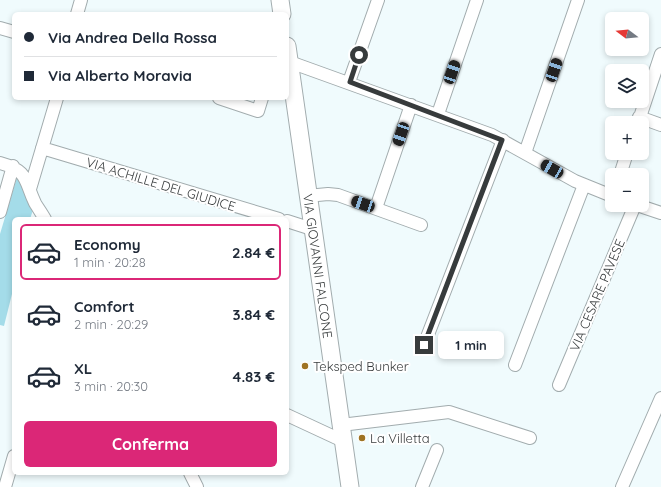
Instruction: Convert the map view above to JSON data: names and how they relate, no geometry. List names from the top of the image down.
{
  "streets": {
    "main road": ["VIA GIOVANNI FALCONE"],
    "street": ["VIA ACHILLE DEL GIUDICE", "VIA CESARE PAVESE"]
  },
  "places": ["Teksped Bunker", "La Villetta"],
  "north": "left",
  "page": {
    "map_buttons": ["+", "−"],
    "banner": ["Via Andrea Della Rossa", "Via Alberto Moravia"],
    "list": [
      {
        "name": "Economy",
        "note": "1 min · 20:28",
        "value": "2.84 €"
      },
      {
        "name": "Comfort",
        "note": "2 min · 20:29",
        "value": "3.84 €"
      },
      {
        "name": "XL",
        "note": "3 min · 20:30",
        "value": "4.83 €"
      }
    ],
    "bubble": "1 min",
    "buttons": "Conferma"
  }
}
